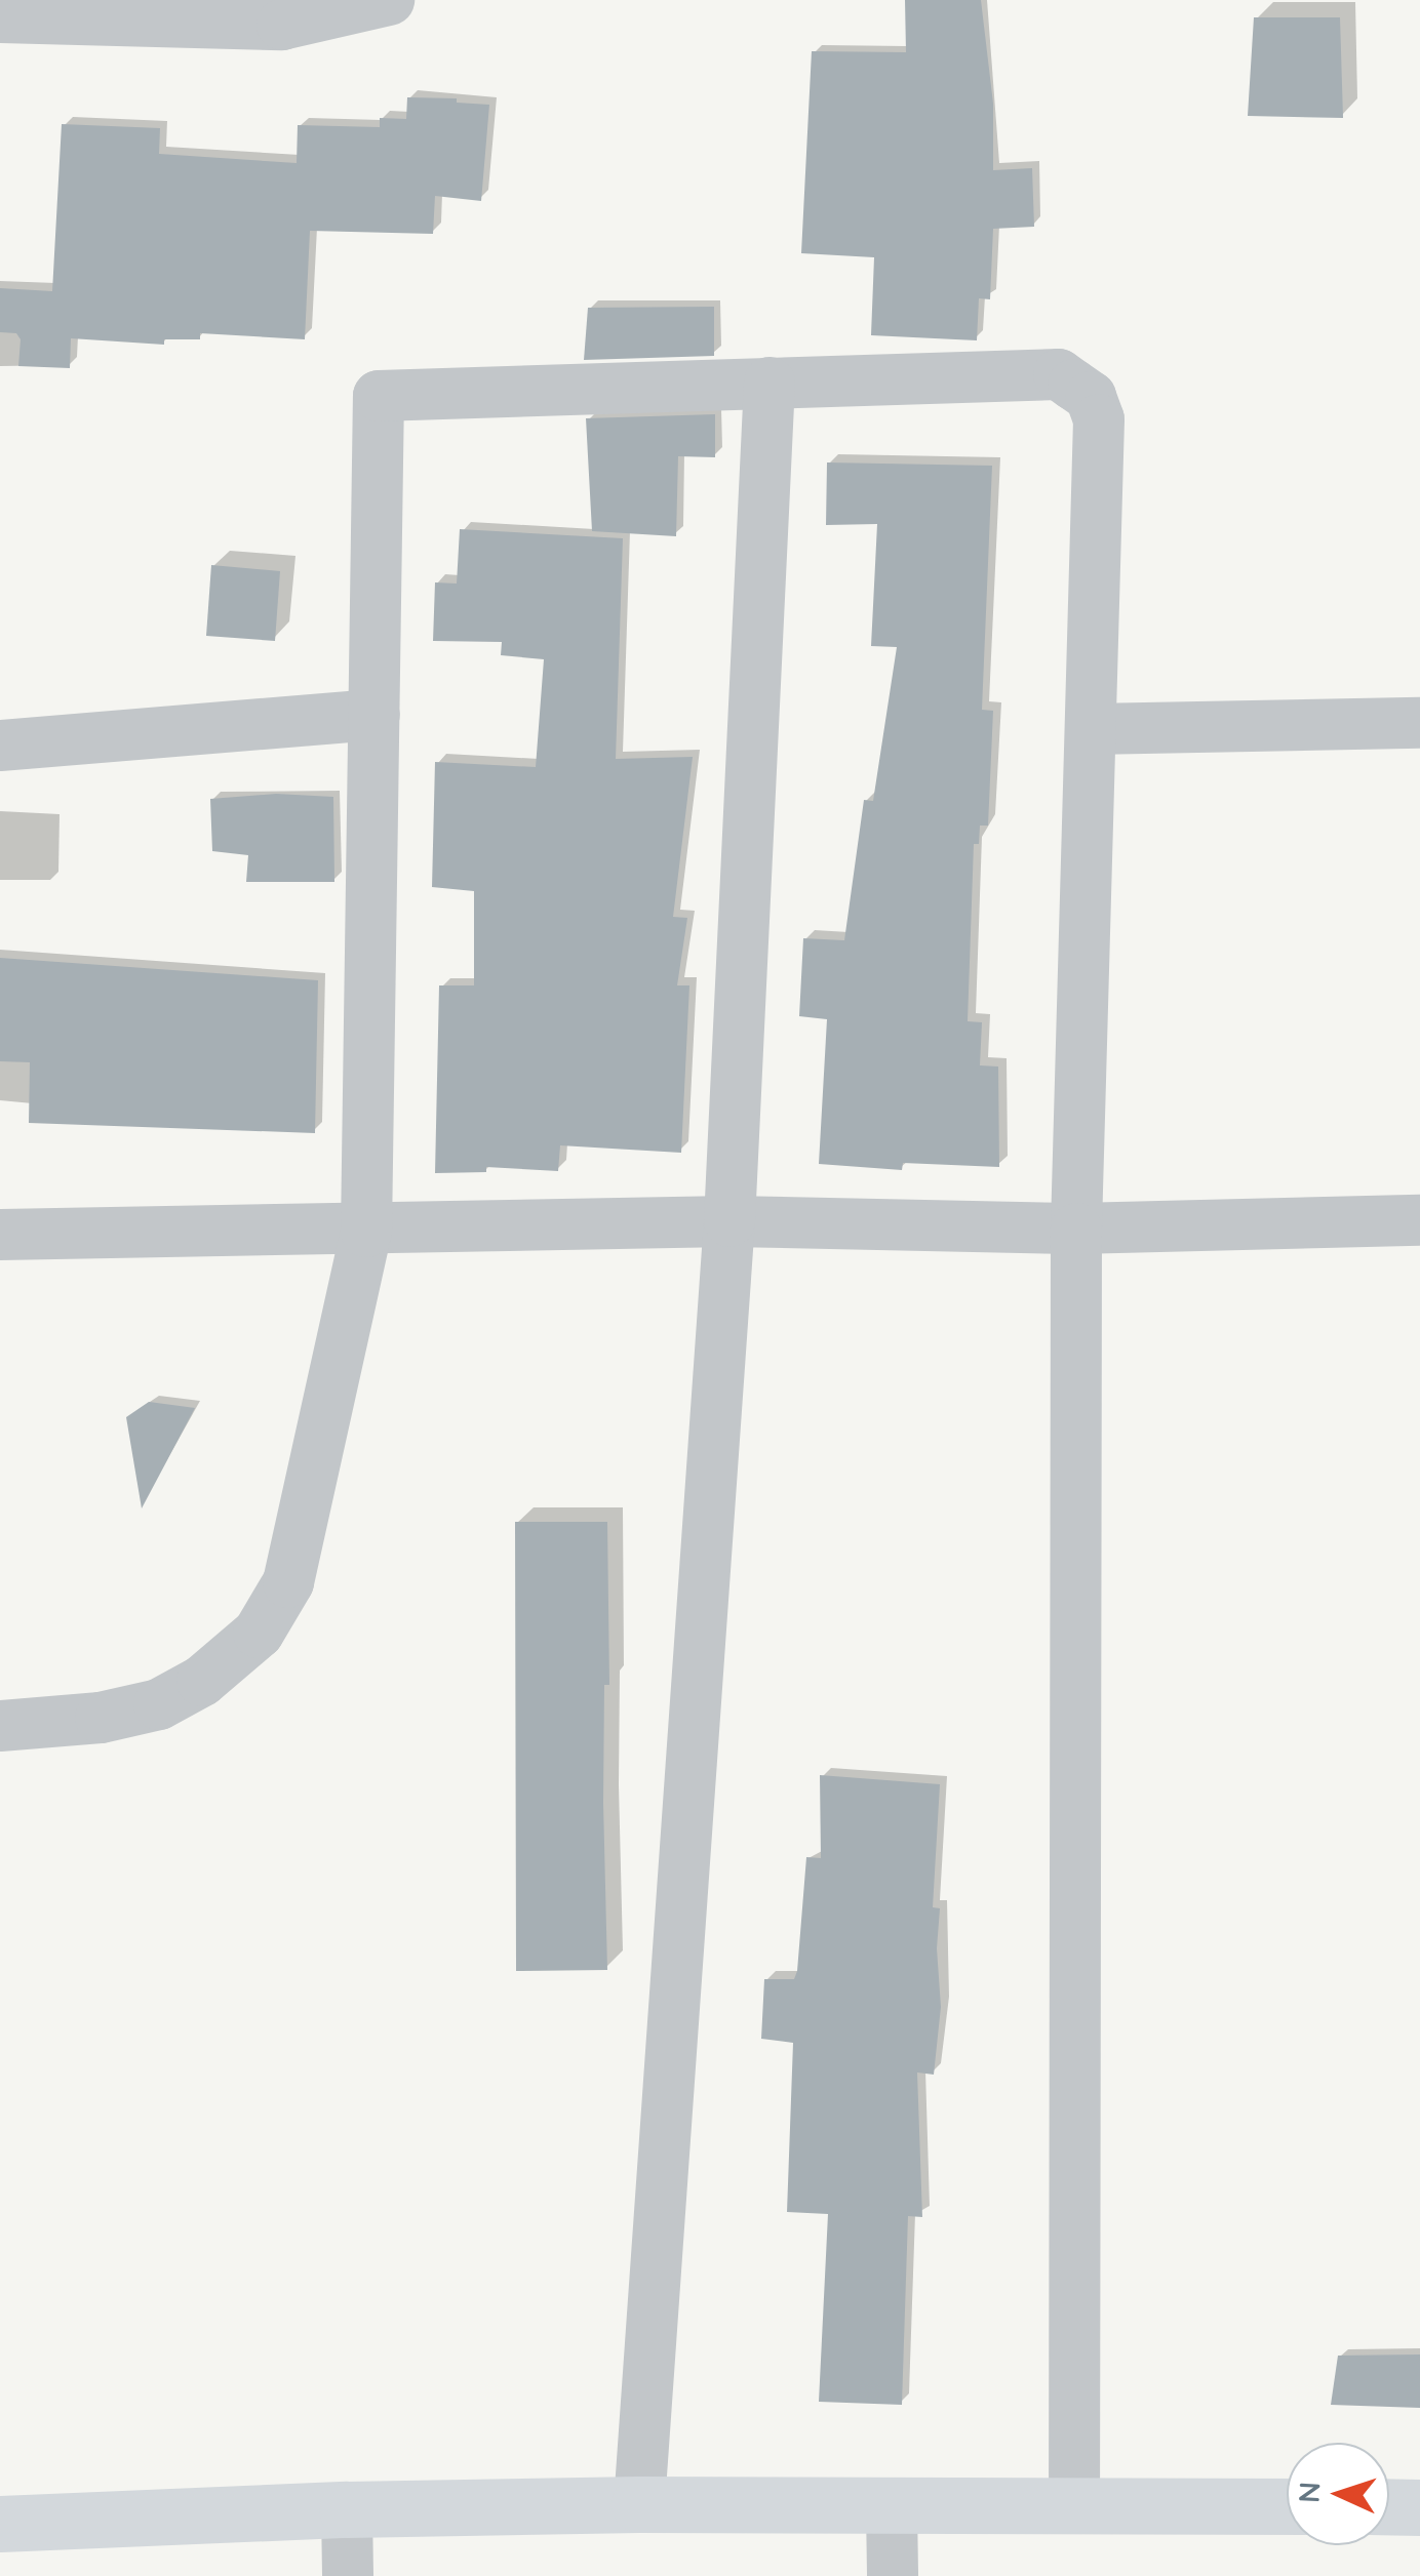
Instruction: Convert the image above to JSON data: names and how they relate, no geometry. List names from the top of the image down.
{
  "north": "left"
}
